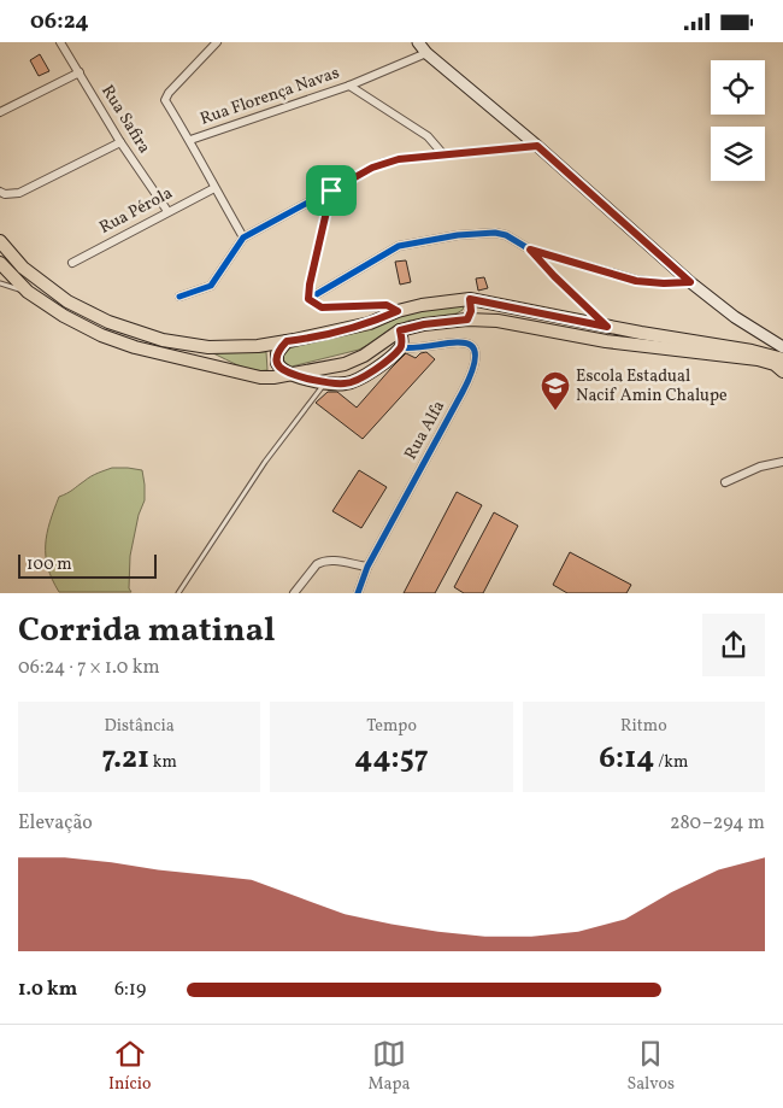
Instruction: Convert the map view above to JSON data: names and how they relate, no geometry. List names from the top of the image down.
{
  "streets": {
    "street": [
      "Rua Florença Navas",
      "Rua Safira",
      "Rua Pérola",
      "Rua Alfa"
    ]
  },
  "crossings": [
    ["Rua Safira", "Rua Pérola"]
  ],
  "places": {
    "school or university": ["Escola Estadual Nacif Amin Chalupe"]
  },
  "scale_bar": "100 m",
  "page": {
    "status": "06:24",
    "scale": "100 m",
    "heading": ["Corrida matinal", "06:24 · 7 × 1.0 km"],
    "stats": [
      ["Distância", "7.21 km"],
      ["Tempo", "44:57"],
      ["Ritmo", "6:14 /km"]
    ],
    "chart": ["Elevação", "280–294 m"],
    "list": [
      {
        "name": "1.0 km",
        "note": "6:19"
      }
    ],
    "tabs": ["Início", "Mapa", "Salvos"]
  }
}
